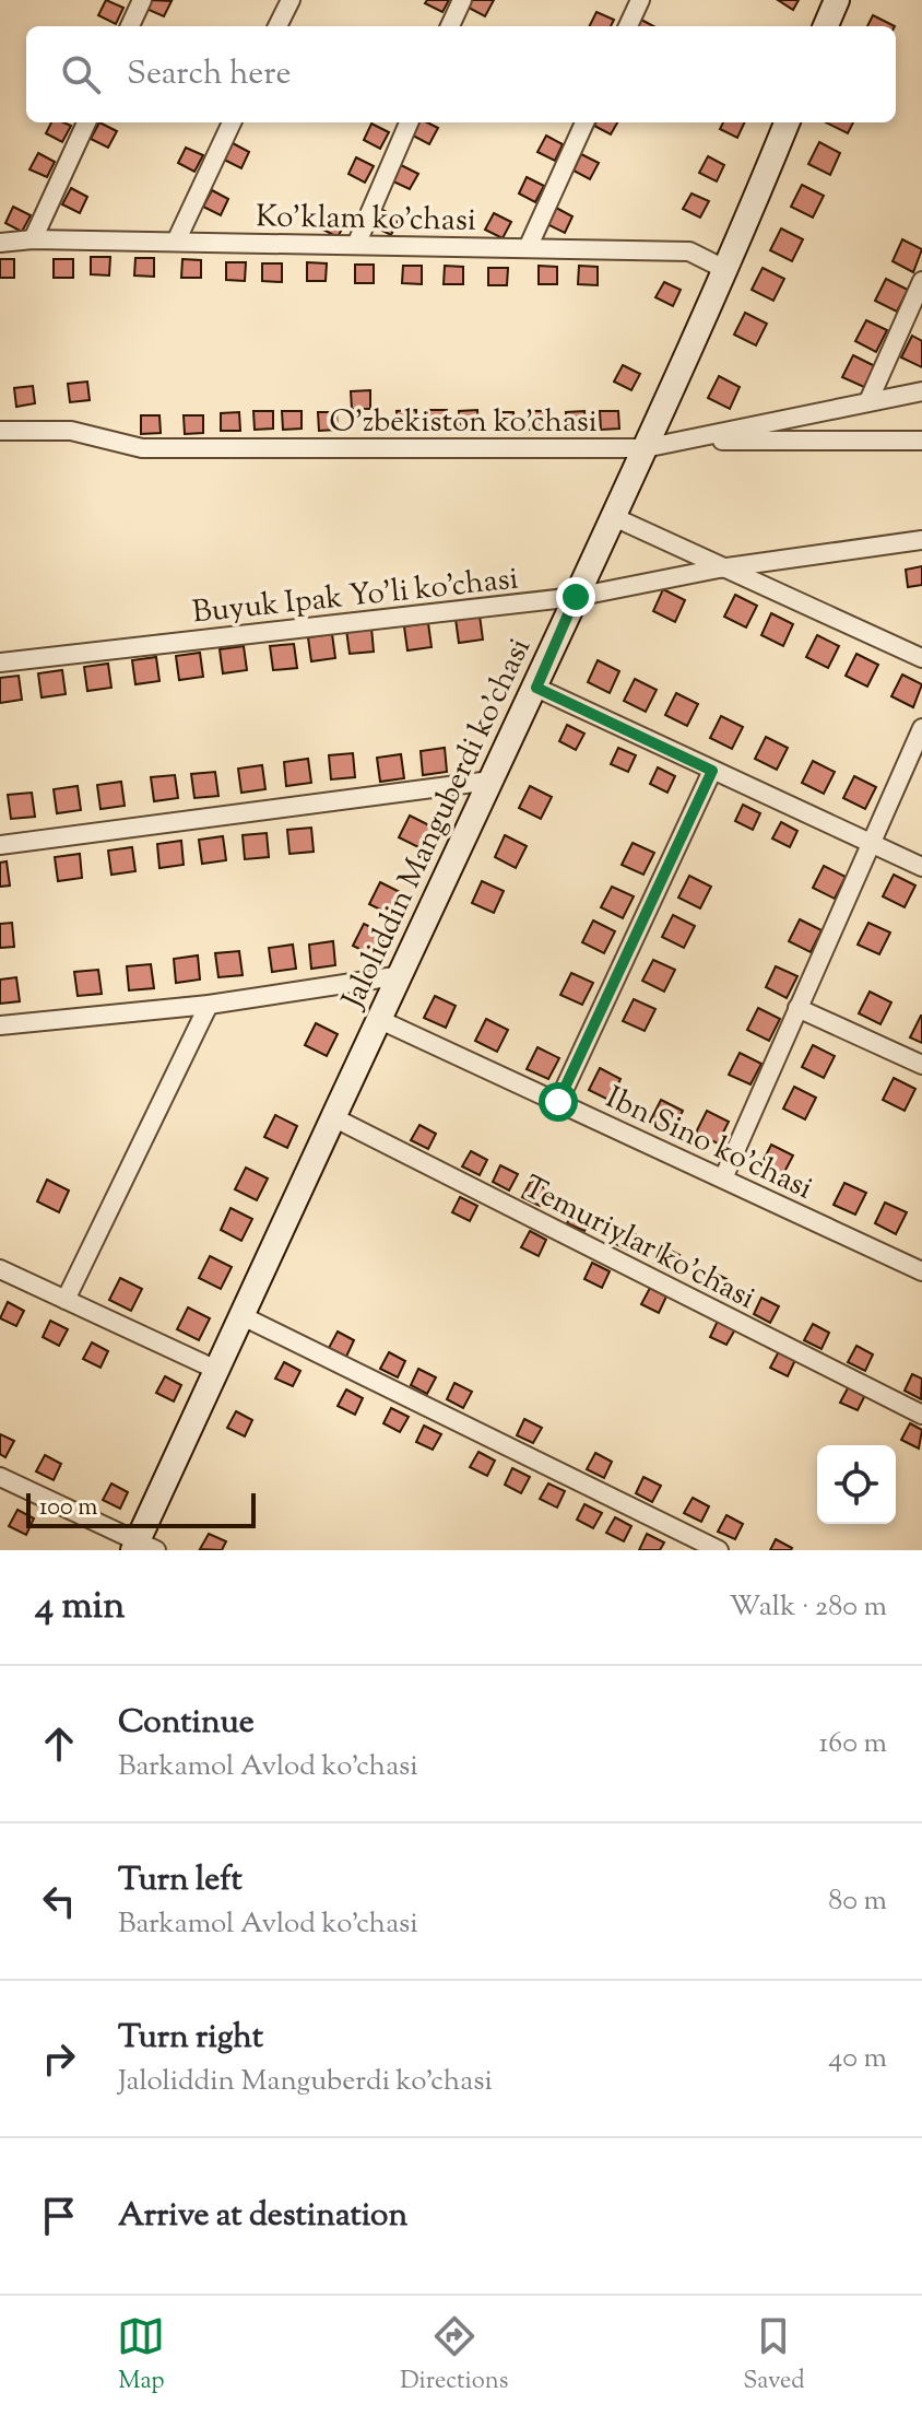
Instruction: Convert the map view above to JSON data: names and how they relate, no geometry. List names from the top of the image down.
{
  "streets": {
    "street": [
      "Ko'klam ko'chasi",
      "O'zbekiston ko'chasi",
      "Buyuk Ipak Yo'li ko'chasi",
      "Jaloliddin Manguberdi ko'chasi",
      "Ibn Sino ko'chasi",
      "Temuriylar ko'chasi"
    ]
  },
  "crossings": [
    ["Ko'klam ko'chasi", "Jaloliddin Manguberdi ko'chasi"],
    ["O'zbekiston ko'chasi", "Jaloliddin Manguberdi ko'chasi"],
    ["Buyuk Ipak Yo'li ko'chasi", "Jaloliddin Manguberdi ko'chasi"],
    ["Jaloliddin Manguberdi ko'chasi", "Ibn Sino ko'chasi"],
    ["Jaloliddin Manguberdi ko'chasi", "Temuriylar ko'chasi"]
  ],
  "scale_bar": "100 m",
  "page": {
    "search": "Search here",
    "scale": "100 m",
    "heading": ["4 min", "Walk · 280 m"],
    "list": [
      ["Continue", "Barkamol Avlod ko'chasi", "160 m"],
      ["Turn left", "Barkamol Avlod ko'chasi", "80 m"],
      ["Turn right", "Jaloliddin Manguberdi ko'chasi", "40 m"],
      "Arrive at destination"
    ],
    "nav": ["Map", "Directions", "Saved"]
  }
}
